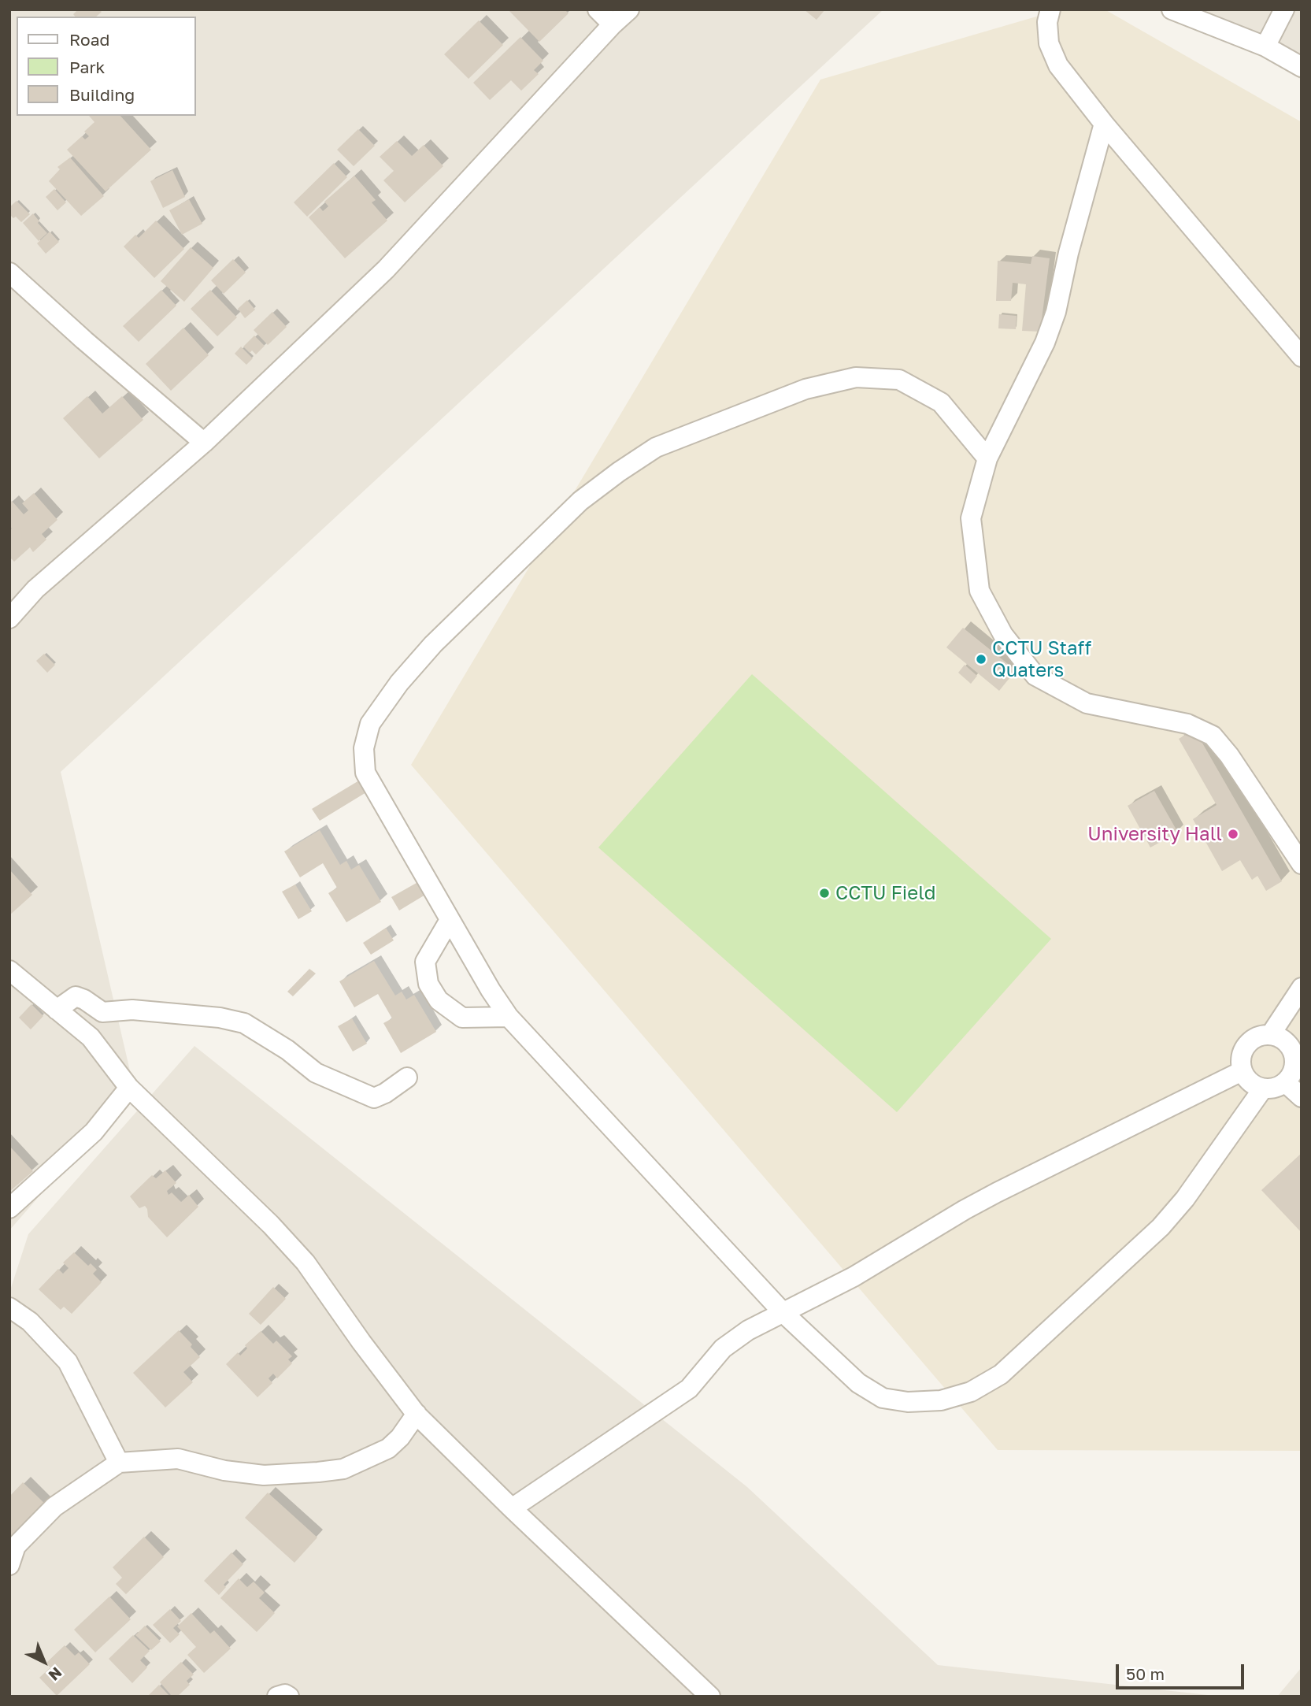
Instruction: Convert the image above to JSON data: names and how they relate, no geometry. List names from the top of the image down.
{
  "places": ["CCTU Staff Quaters", "University Hall", "CCTU Field"],
  "legend": ["Road", "Park", "Building"],
  "scale_bar": "50 m",
  "north": "bottom right"
}
